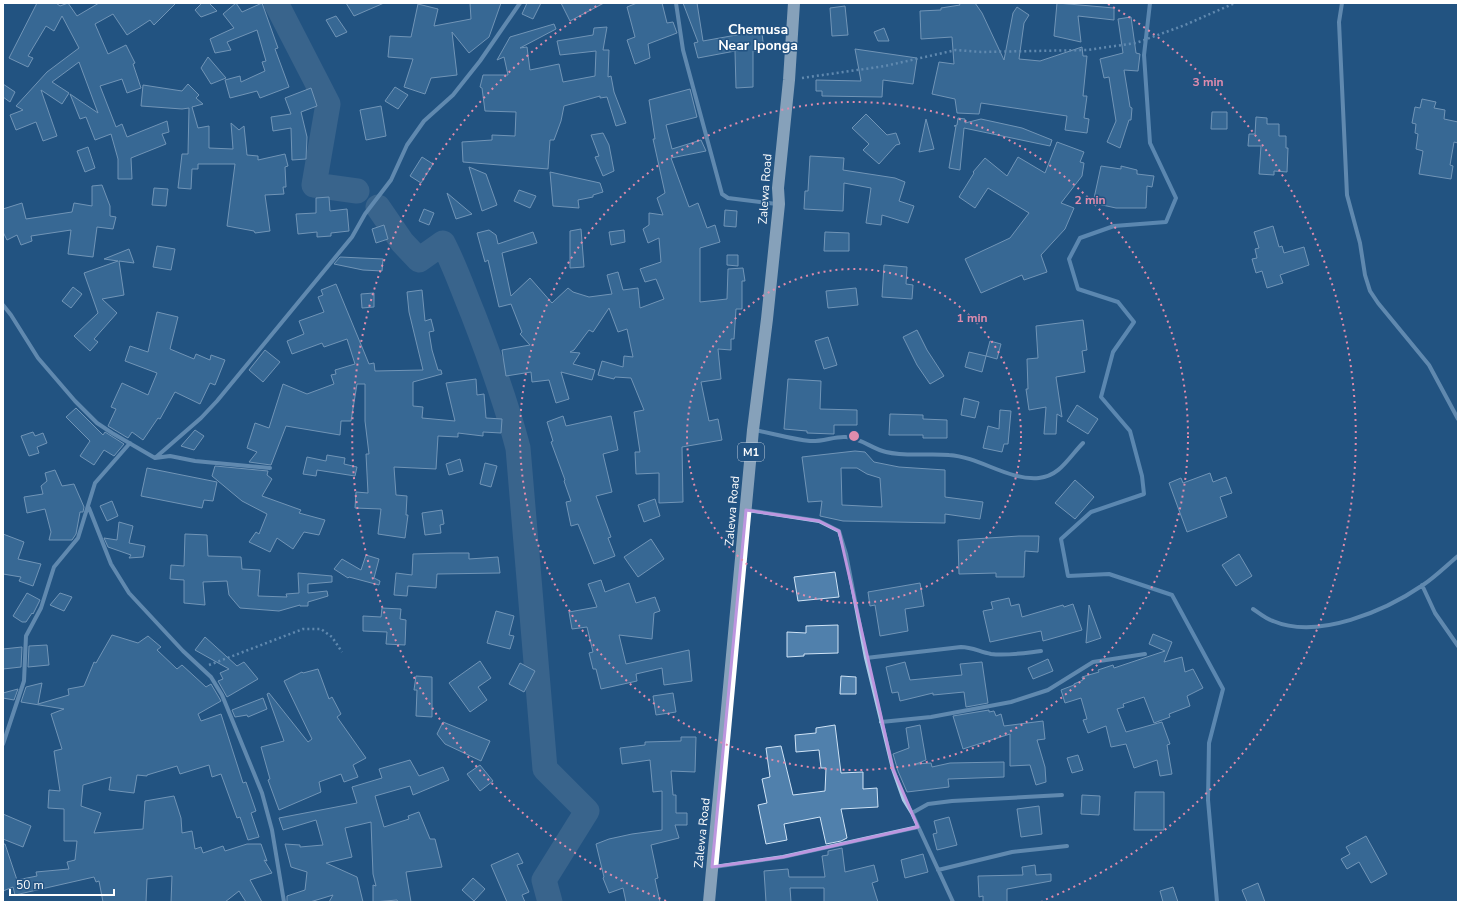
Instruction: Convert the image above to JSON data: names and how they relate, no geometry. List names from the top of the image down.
{
  "streets": {
    "highway": ["Zalewa Road", "M1"]
  },
  "districts": ["Chemusa Near Iponga"],
  "scale_bar": "50 m",
  "rings": ["3 min", "2 min", "1 min"]
}
